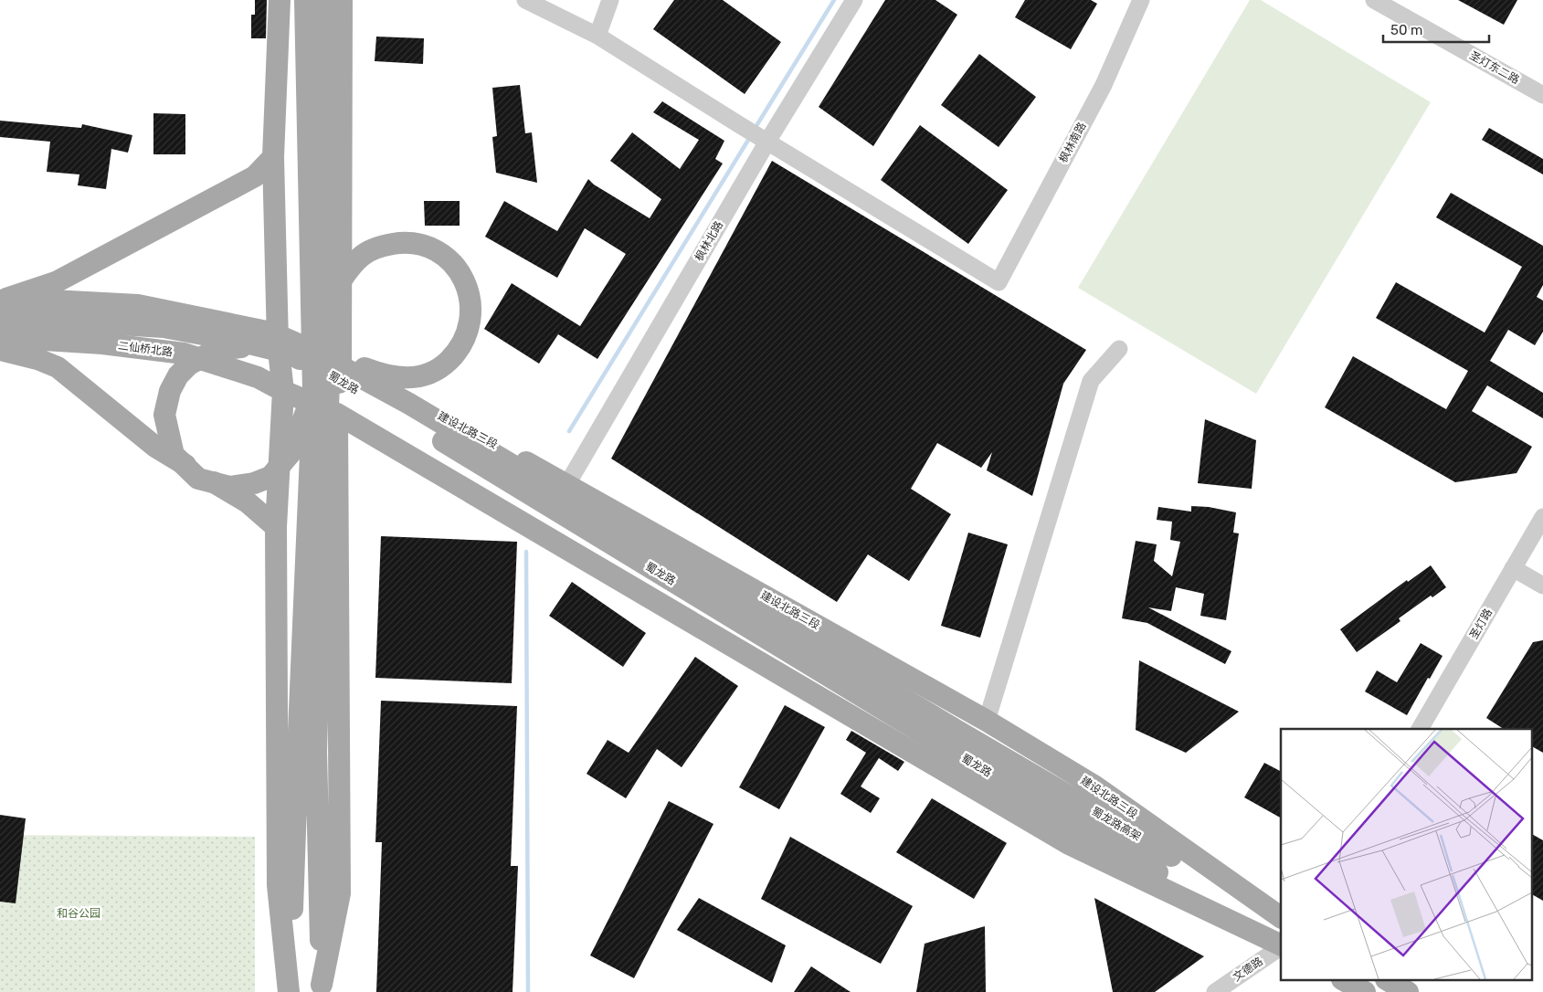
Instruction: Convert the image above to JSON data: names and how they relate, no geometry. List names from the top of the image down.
{
  "streets": {
    "main road": [
      "二仙桥北路",
      "蜀龙路",
      "建设北路三段",
      "蜀龙路高架"
    ],
    "street": [
      "圣灯东二路",
      "枫林南路",
      "枫林北路",
      "圣灯路",
      "文德路"
    ]
  },
  "crossings": [
    ["枫林南路", "枫林北路"],
    ["枫林北路", "建设北路三段"],
    ["蜀龙路", "蜀龙路高架"]
  ],
  "parks": ["和谷公园"],
  "scale_bar": "50 m"
}
